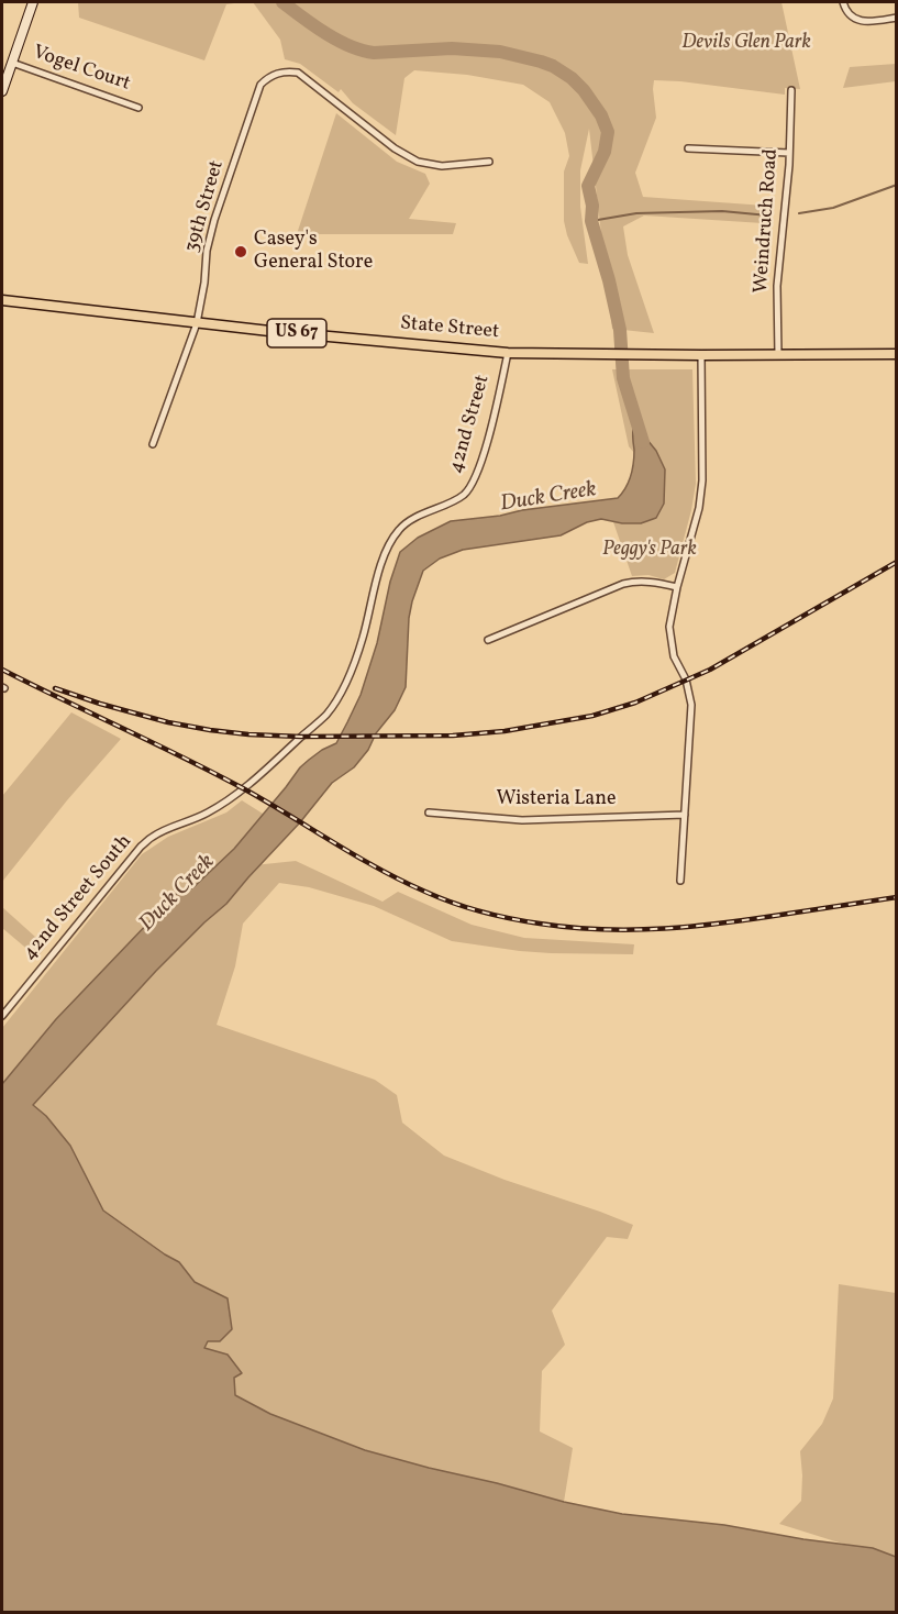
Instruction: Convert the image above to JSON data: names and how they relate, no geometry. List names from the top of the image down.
{
  "streets": {
    "main road": ["State Street", "US 67"],
    "street": [
      "Vogel Court",
      "39th Street",
      "Weindruch Road",
      "42nd Street",
      "Wisteria Lane",
      "42nd Street South"
    ]
  },
  "crossings": [
    ["39th Street", "State Street"],
    ["Weindruch Road", "State Street"],
    ["State Street", "42nd Street"],
    ["42nd Street", "42nd Street South"]
  ],
  "water": ["Duck Creek"],
  "parks": ["Devils Glen Park", "Peggy's Park"],
  "places": ["Casey's General Store"]
}
